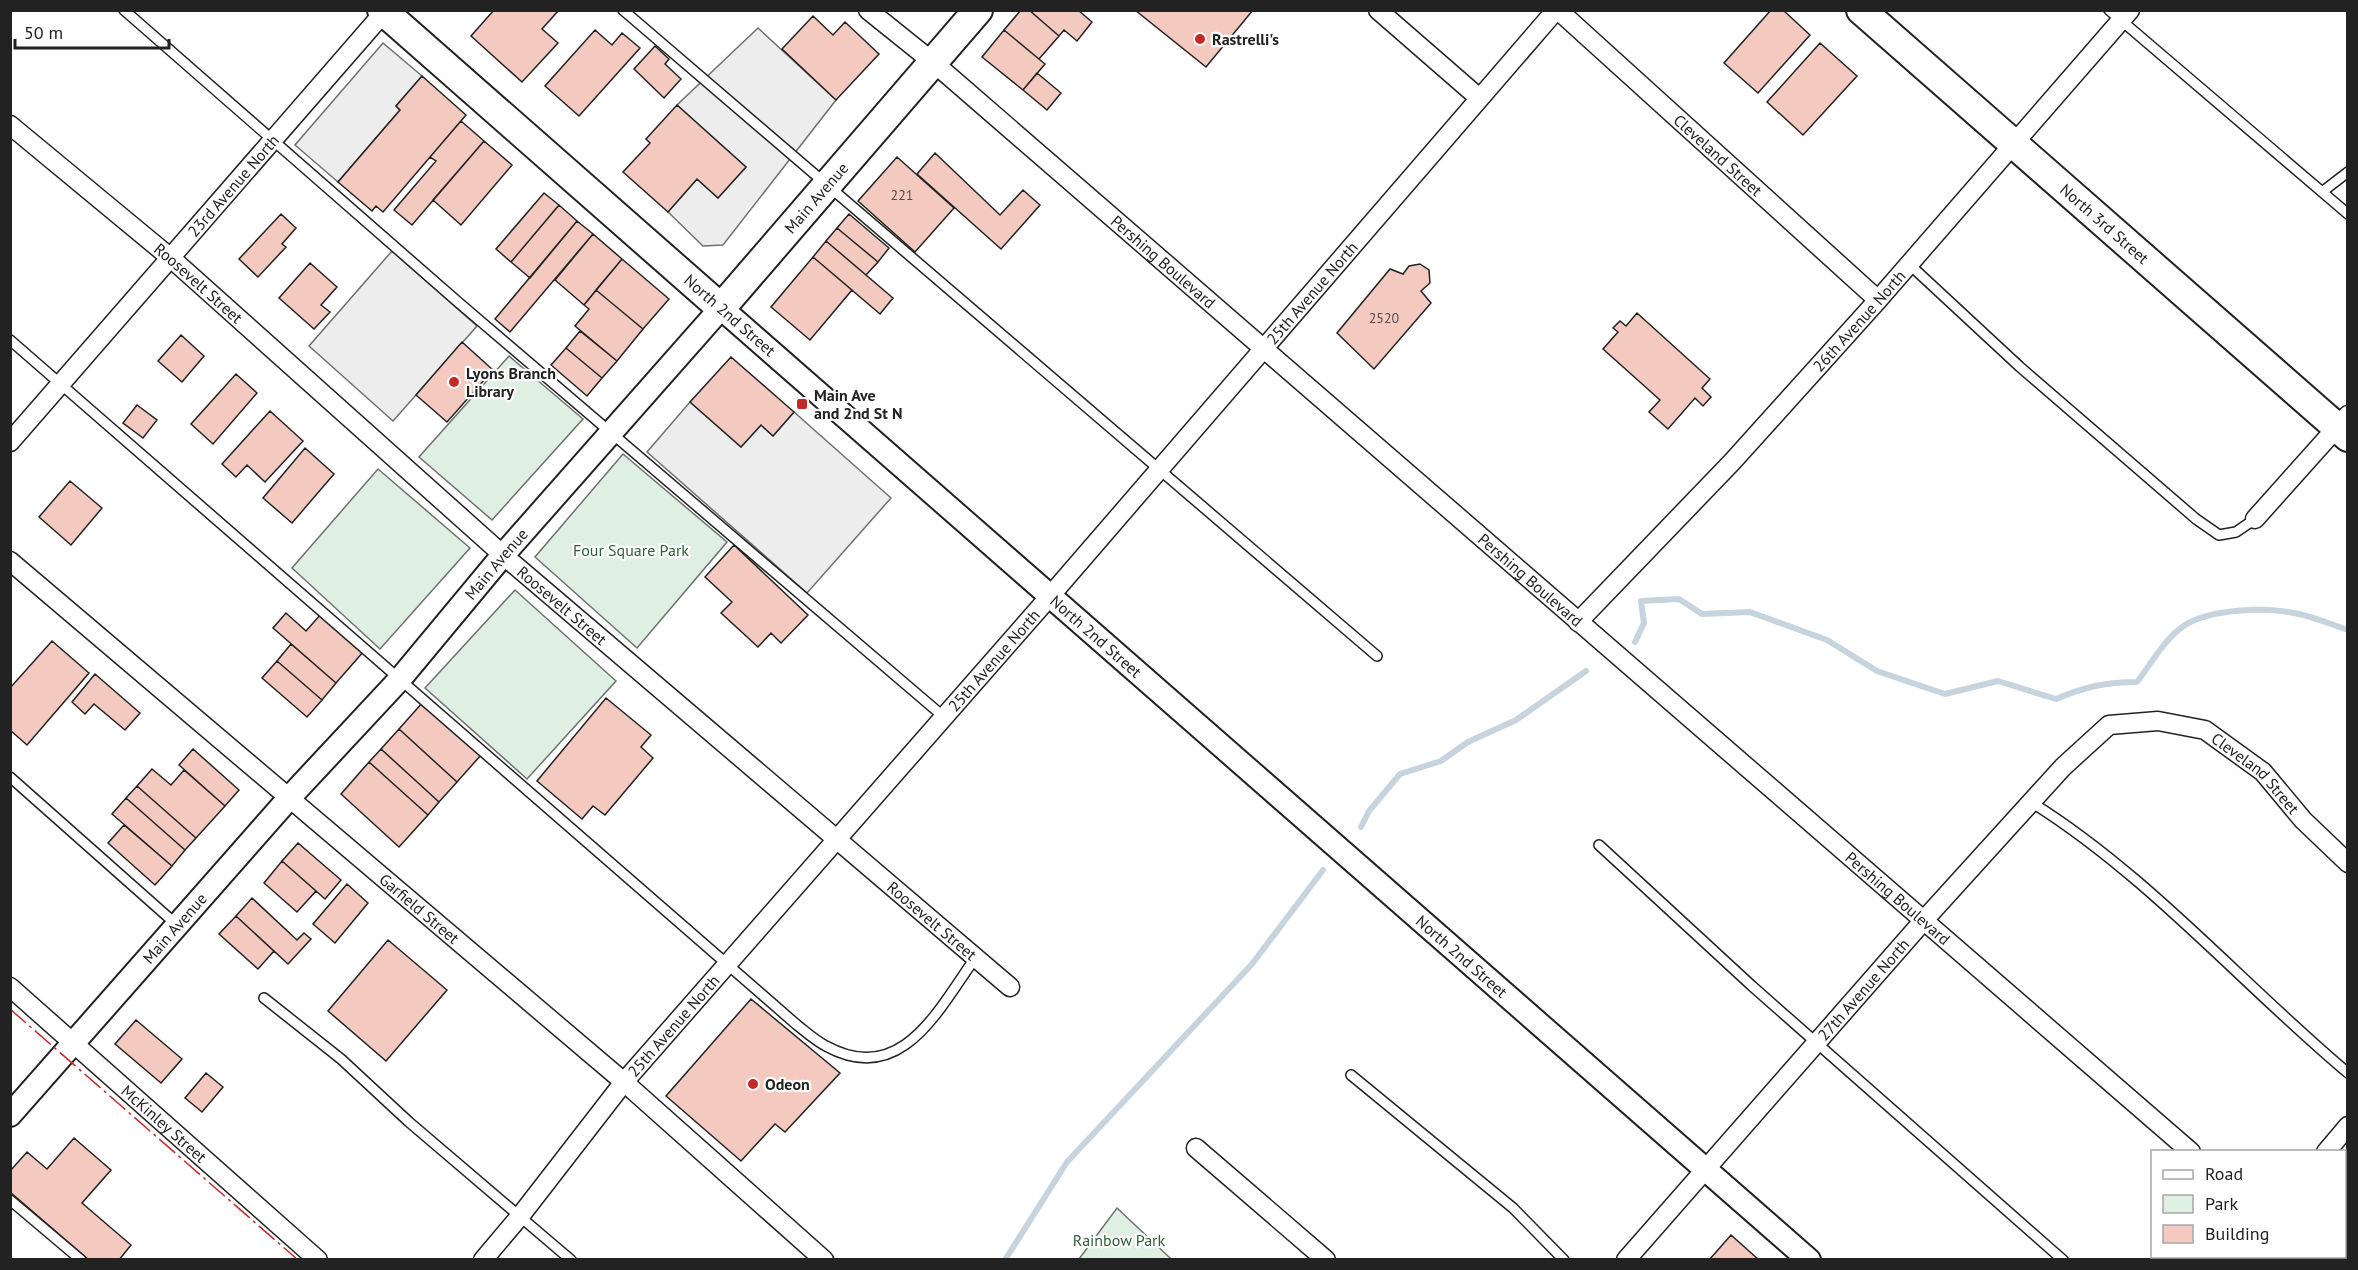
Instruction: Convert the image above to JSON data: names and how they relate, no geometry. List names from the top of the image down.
{
  "streets": {
    "main road": ["Main Avenue", "North 3rd Street", "North 2nd Street"],
    "street": [
      "Cleveland Street",
      "23rd Avenue North",
      "Pershing Boulevard",
      "Roosevelt Street",
      "25th Avenue North",
      "26th Avenue North",
      "Garfield Street",
      "27th Avenue North",
      "McKinley Street"
    ]
  },
  "crossings": [
    ["Cleveland Street", "25th Avenue North"],
    ["Cleveland Street", "26th Avenue North"],
    ["Cleveland Street", "27th Avenue North"],
    ["23rd Avenue North", "Roosevelt Street"],
    ["23rd Avenue North", "North 2nd Street"],
    ["Main Avenue", "Pershing Boulevard"],
    ["Main Avenue", "Roosevelt Street"],
    ["Main Avenue", "North 2nd Street"],
    ["Main Avenue", "Garfield Street"],
    ["Main Avenue", "McKinley Street"],
    ["North 3rd Street", "26th Avenue North"],
    ["Pershing Boulevard", "25th Avenue North"],
    ["Pershing Boulevard", "26th Avenue North"],
    ["Pershing Boulevard", "27th Avenue North"],
    ["Roosevelt Street", "25th Avenue North"],
    ["25th Avenue North", "North 2nd Street"],
    ["25th Avenue North", "Garfield Street"],
    ["North 2nd Street", "27th Avenue North"]
  ],
  "parks": ["Four Square Park", "Rainbow Park"],
  "places": {
    "other": ["Rastrelli's", "Lyons Branch Library", "Odeon"],
    "transit": ["Main Ave and 2nd St N"]
  },
  "house_numbers": ["221", "2520"],
  "legend": ["Road", "Park", "Building"],
  "scale_bar": "50 m"
}
